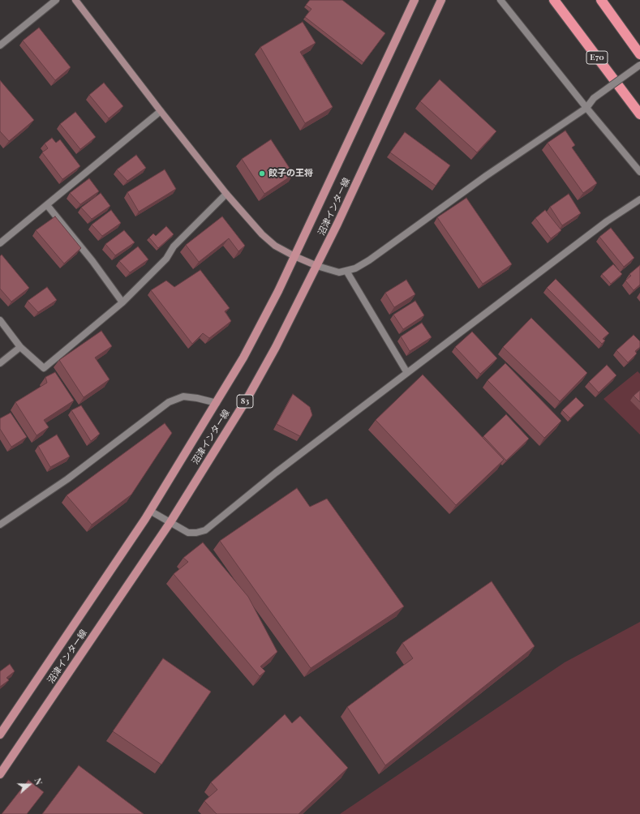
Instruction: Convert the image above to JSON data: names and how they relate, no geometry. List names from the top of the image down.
{
  "streets": {
    "highway": ["E70"],
    "main road": ["沼津インター線", "83"]
  },
  "places": ["餃子の王将"],
  "north": "right"
}
